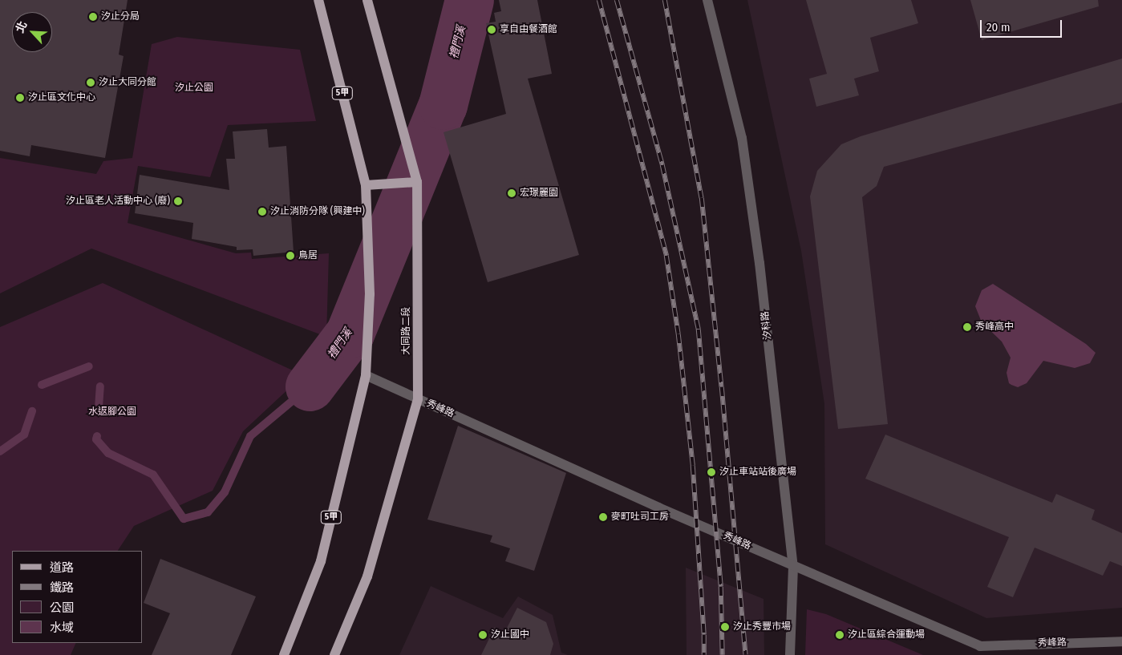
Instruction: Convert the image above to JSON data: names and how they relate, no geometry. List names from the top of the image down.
{
  "streets": {
    "main road": ["5甲", "大同路二段"],
    "street": ["汐科路", "秀峰路"]
  },
  "crossings": [
    ["5甲", "秀峰路"],
    ["汐科路", "秀峰路"],
    ["大同路二段", "秀峰路"]
  ],
  "water": ["禮門溪"],
  "parks": ["汐止公園", "水返腳公園"],
  "places": [
    "汐止分局",
    "享自由餐酒館",
    "汐止大同分館",
    "汐止區文化中心",
    "宏璟麗園",
    "汐止區老人活動中心 (廢)",
    "汐止消防分隊 (興建中)",
    "鳥居",
    "秀峰高中",
    "汐止車站站後廣場",
    "麥町吐司工房",
    "汐止秀豐市場",
    "汐止國中",
    "汐止區綜合運動場"
  ],
  "legend": [
    "道路",
    "鐵路",
    "公園",
    "水域"
  ],
  "scale_bar": "20 m",
  "north": "top left"
}
